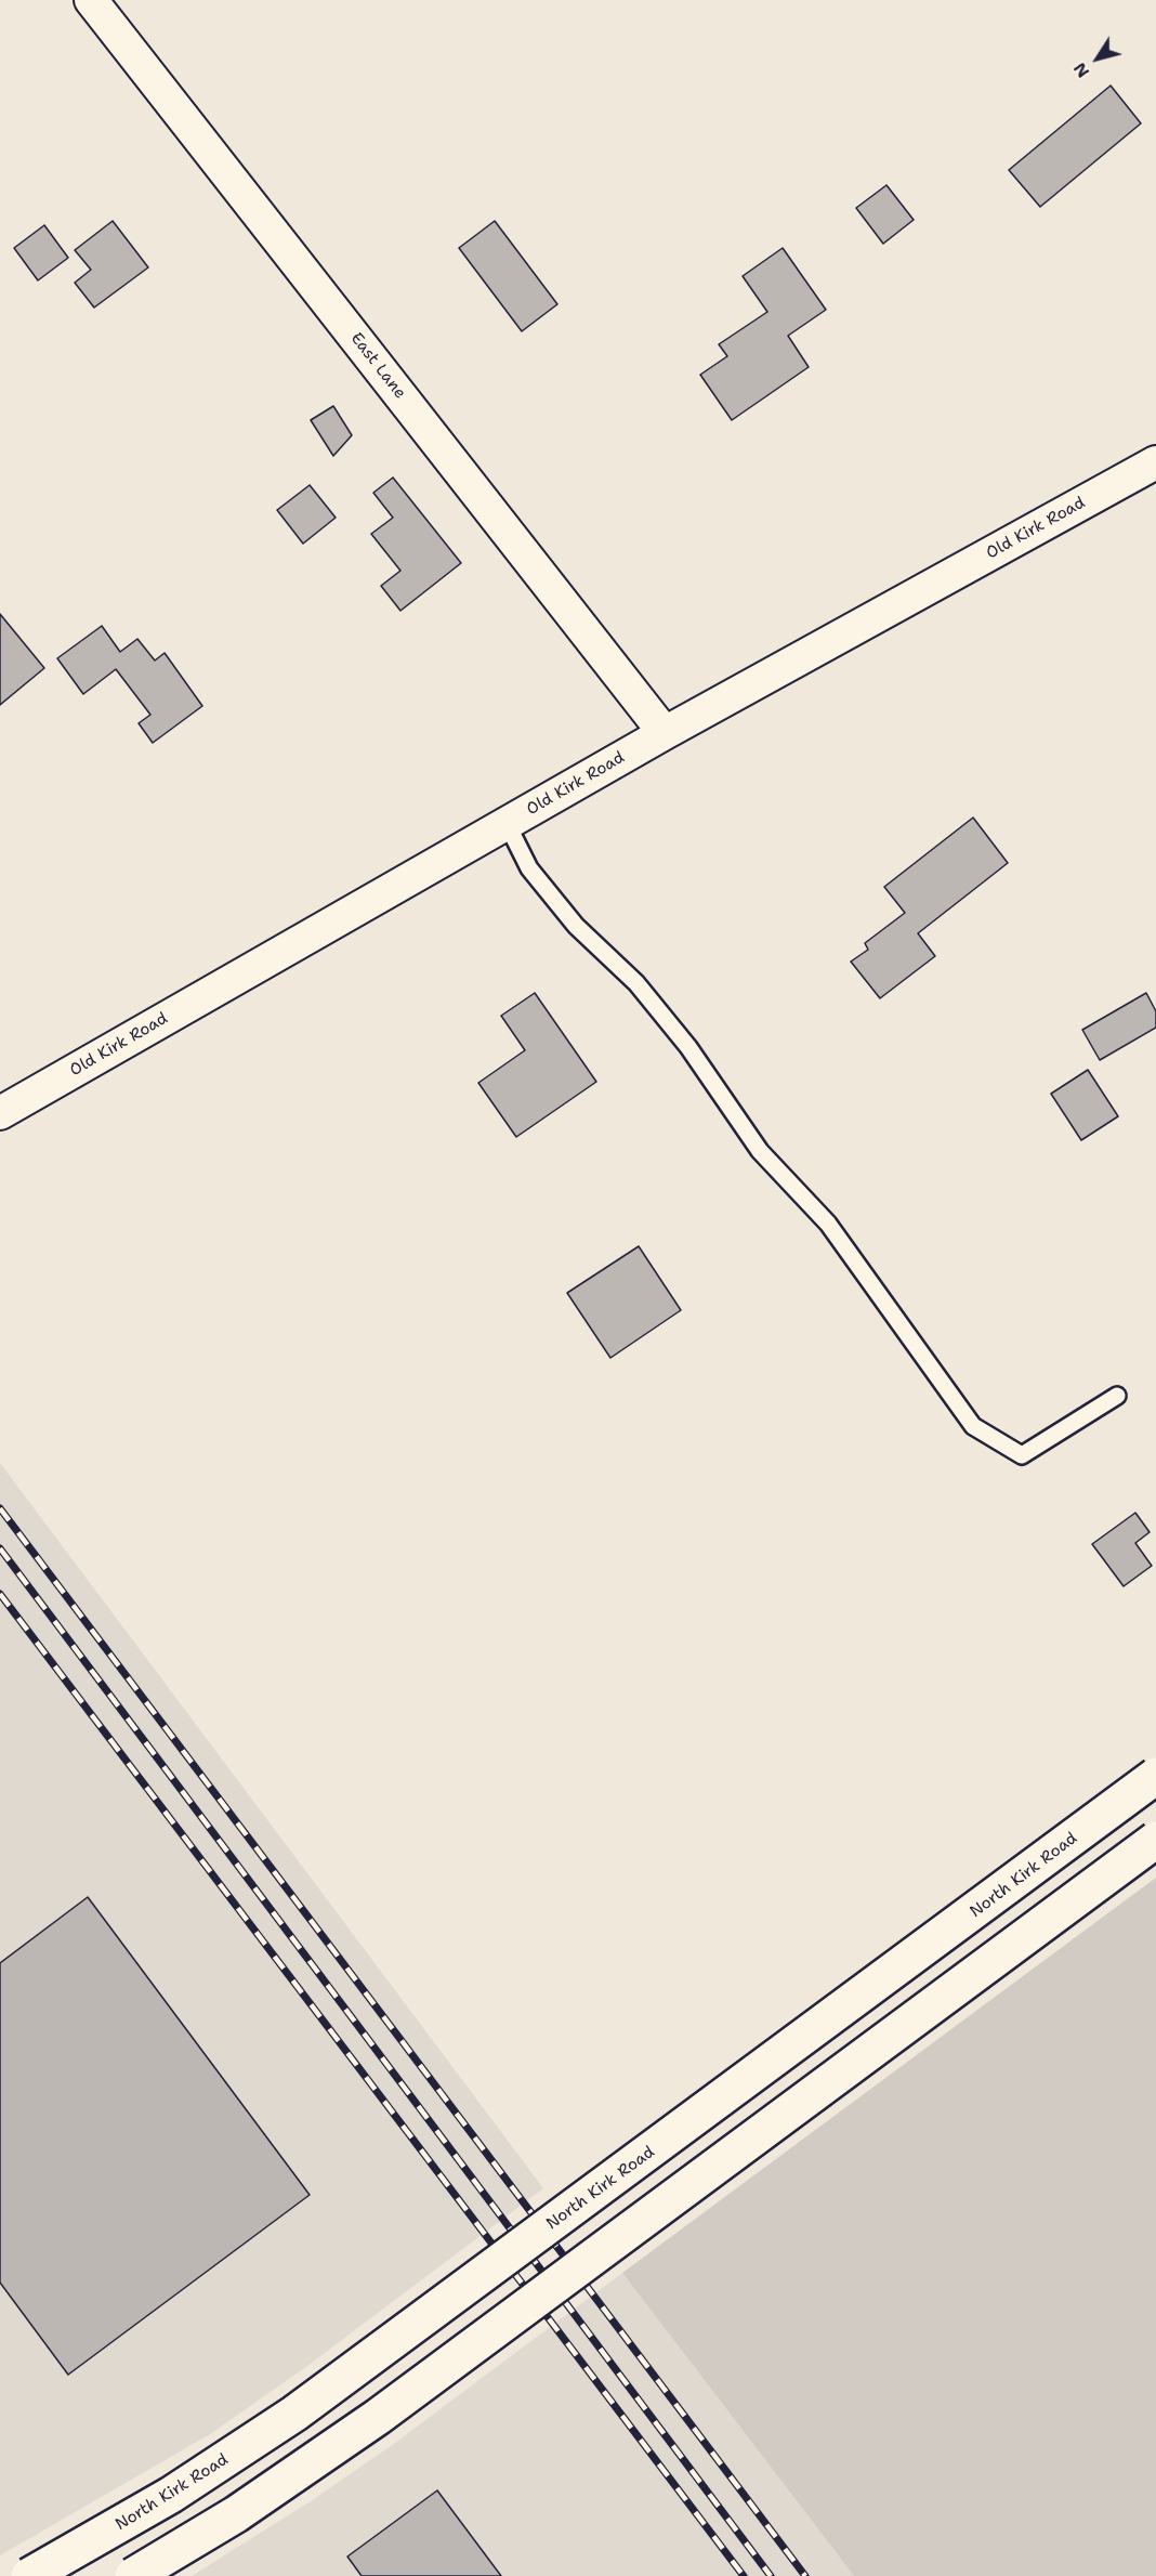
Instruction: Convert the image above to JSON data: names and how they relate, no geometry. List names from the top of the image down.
{
  "streets": {
    "street": ["East Lane", "Old Kirk Road", "North Kirk Road"]
  },
  "crossings": [
    ["East Lane", "Old Kirk Road"]
  ],
  "north": "bottom left"
}
